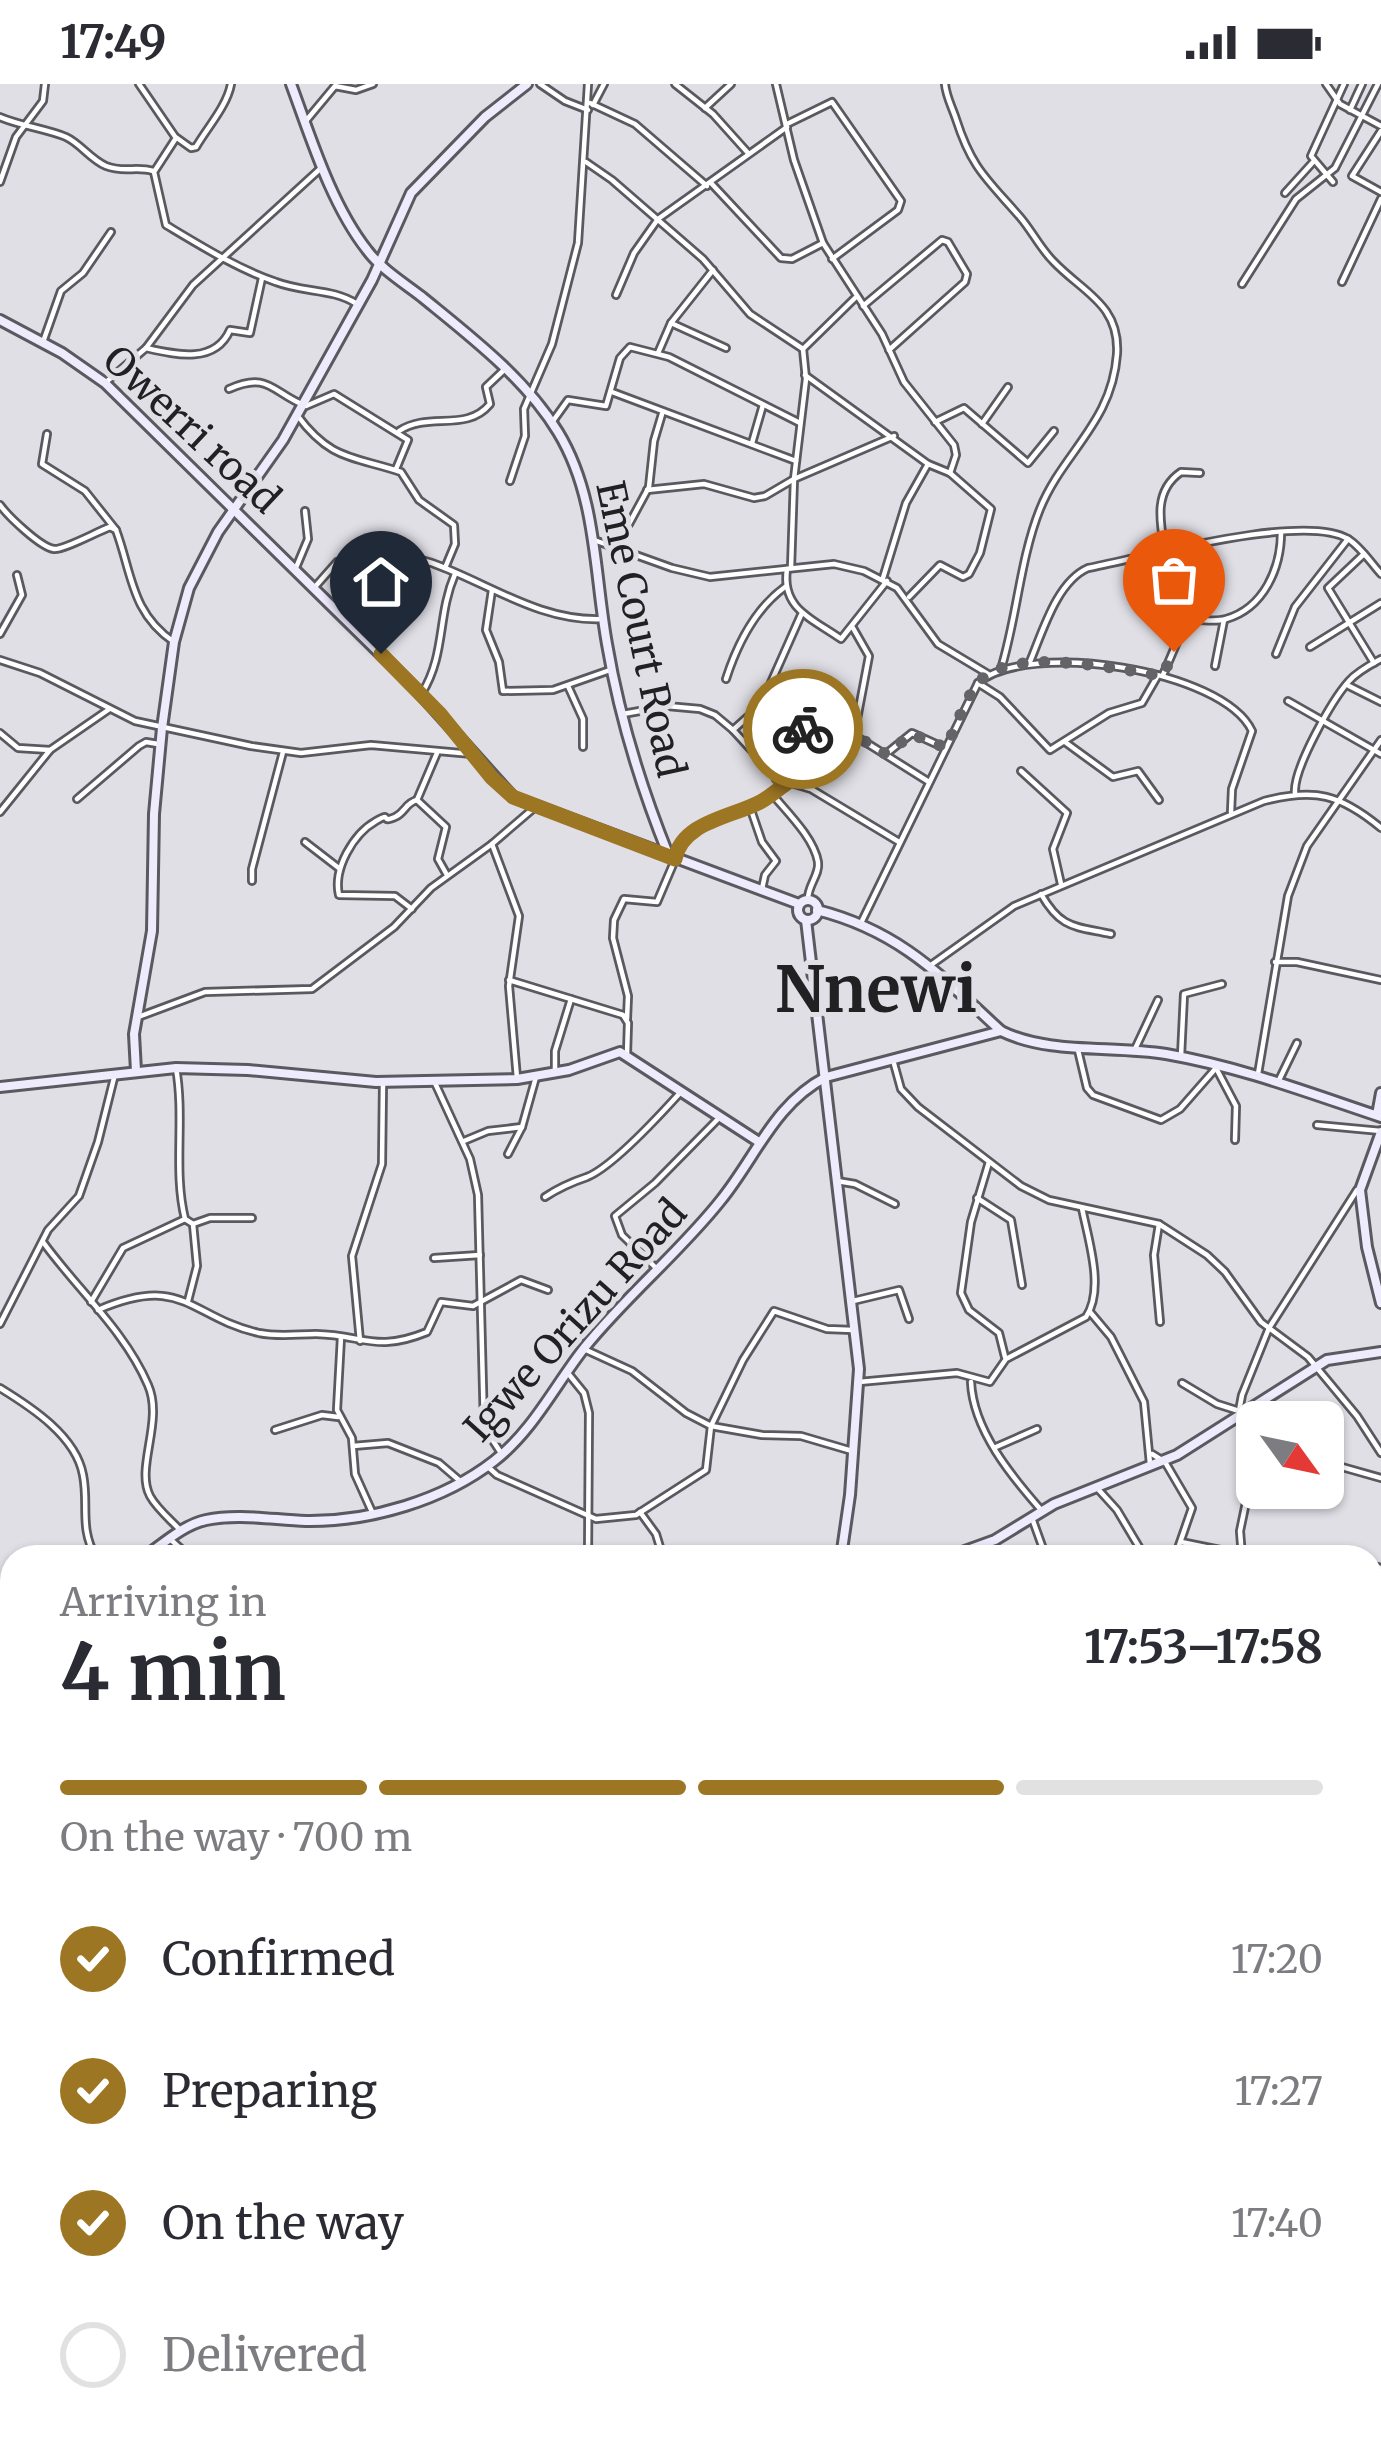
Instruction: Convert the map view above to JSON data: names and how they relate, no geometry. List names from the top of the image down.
{
  "streets": {
    "street": ["Owerri road", "Eme Court Road", "Igwe Orizu Road"]
  },
  "crossings": [
    ["Owerri road", "Eme Court Road"]
  ],
  "districts": ["Nnewi"],
  "north": "bottom right",
  "page": {
    "status": "17:49",
    "heading": ["4 min", "Arriving in", "17:53–17:58"],
    "bar": "On the way · 700 m",
    "list": [
      ["Confirmed", "17:20"],
      ["Preparing", "17:27"],
      ["On the way", "17:40"],
      "Delivered"
    ]
  }
}
